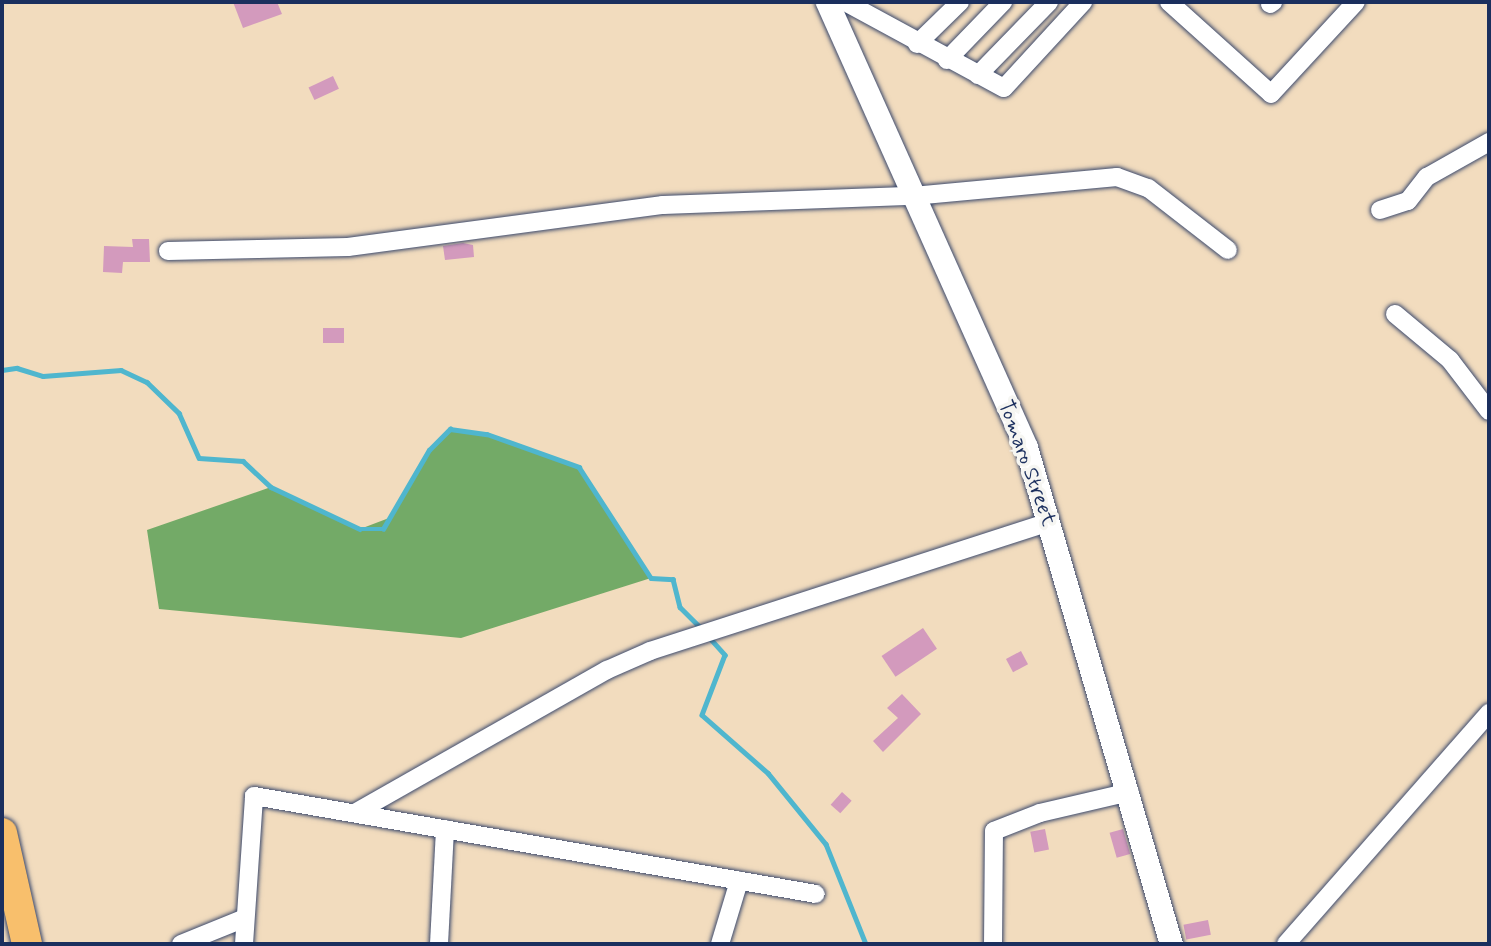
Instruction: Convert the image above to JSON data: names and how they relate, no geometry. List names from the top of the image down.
{
  "streets": {
    "street": ["Tomaro Street"]
  }
}
